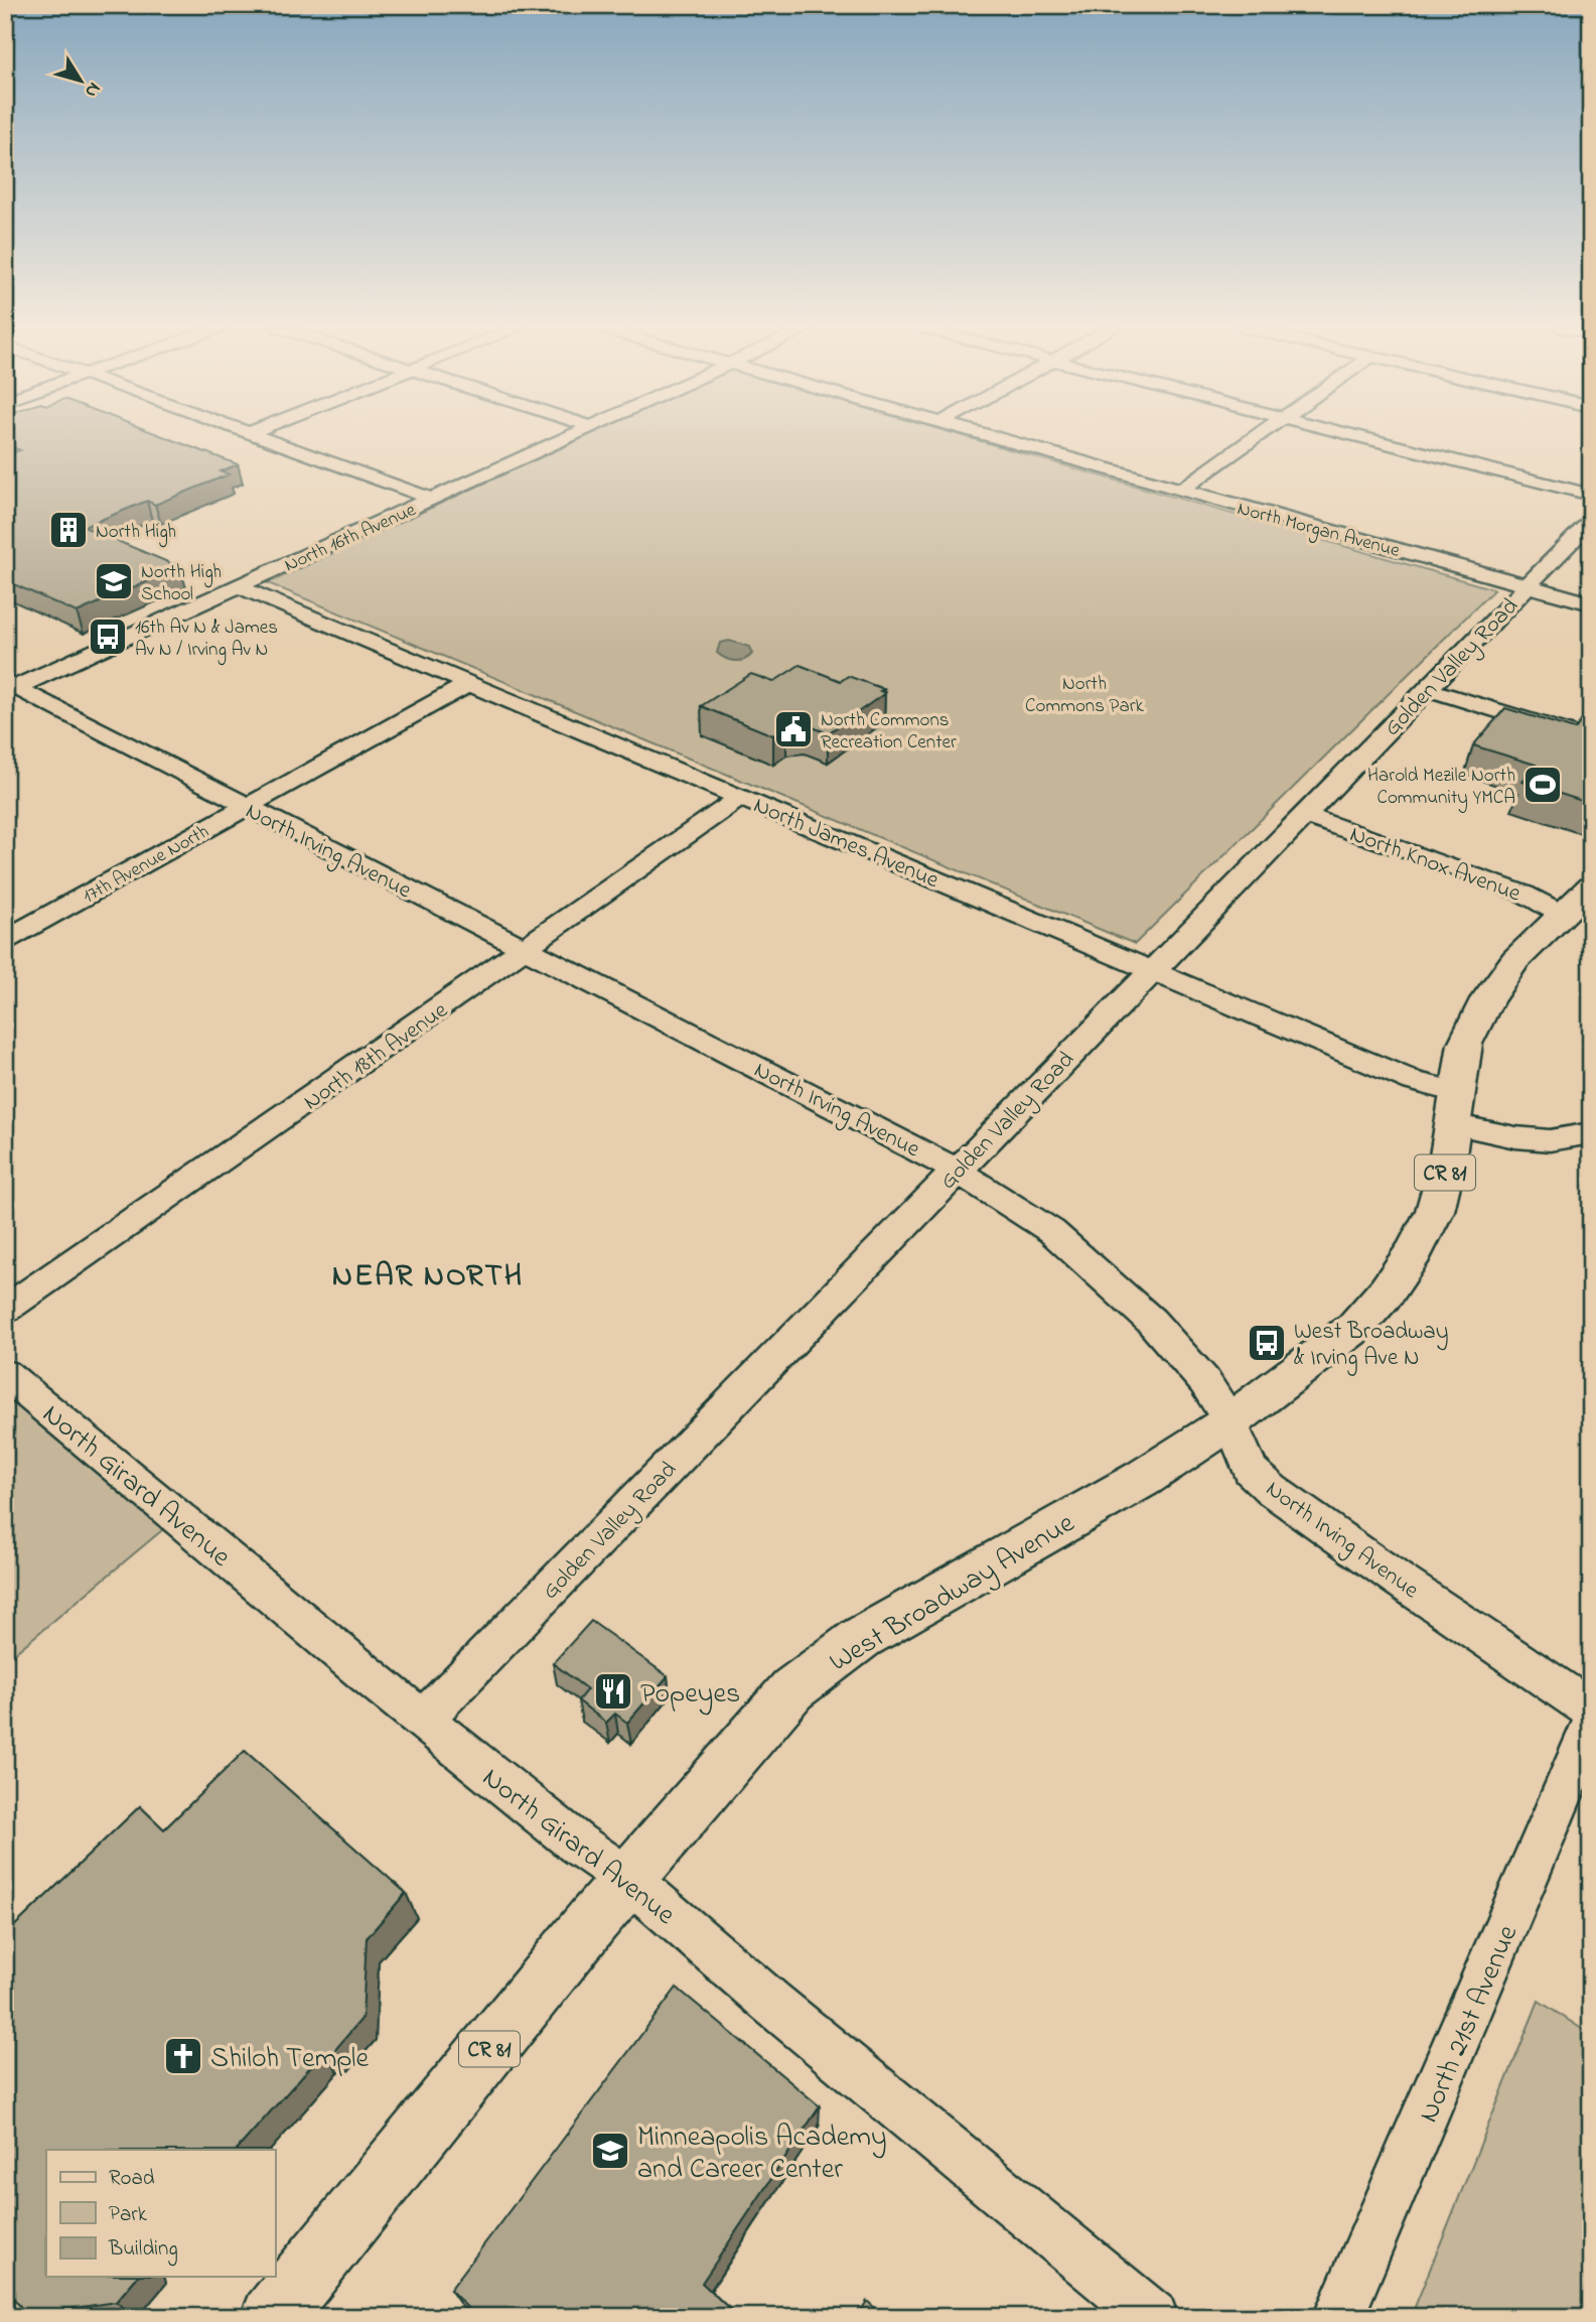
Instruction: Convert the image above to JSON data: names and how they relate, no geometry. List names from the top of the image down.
{
  "streets": {
    "main road": ["CR 81", "West Broadway Avenue"],
    "street": [
      "North Morgan Avenue",
      "North 16th Avenue",
      "Golden Valley Road",
      "North James Avenue",
      "North Irving Avenue",
      "17th Avenue North",
      "North Knox Avenue",
      "North 18th Avenue",
      "North Girard Avenue",
      "North 21st Avenue"
    ]
  },
  "crossings": [
    ["North Morgan Avenue", "Golden Valley Road"],
    ["North 16th Avenue", "North James Avenue"],
    ["North 16th Avenue", "North Irving Avenue"],
    ["Golden Valley Road", "North James Avenue"],
    ["Golden Valley Road", "North Irving Avenue"],
    ["Golden Valley Road", "North Knox Avenue"],
    ["Golden Valley Road", "North Girard Avenue"],
    ["North James Avenue", "17th Avenue North"],
    ["North James Avenue", "North 18th Avenue"],
    ["North James Avenue", "West Broadway Avenue"],
    ["North Irving Avenue", "17th Avenue North"],
    ["North Irving Avenue", "North 18th Avenue"],
    ["North Irving Avenue", "West Broadway Avenue"],
    ["North Knox Avenue", "West Broadway Avenue"],
    ["North Girard Avenue", "West Broadway Avenue"]
  ],
  "districts": ["NEAR NORTH"],
  "parks": ["North Commons Park"],
  "places": {
    "building": ["North High"],
    "school or university": ["North High School", "Minneapolis Academy and Career Center"],
    "bus stop": ["16th Av N & James Av N / Irving Av N", "West Broadway & Irving Ave N"],
    "public building": ["North Commons Recreation Center"],
    "sports": ["Harold Mezile North Community YMCA"],
    "restaurant": ["Popeyes"],
    "church": ["Shiloh Temple"]
  },
  "legend": ["Road", "Park", "Building"],
  "north": "bottom right"
}
